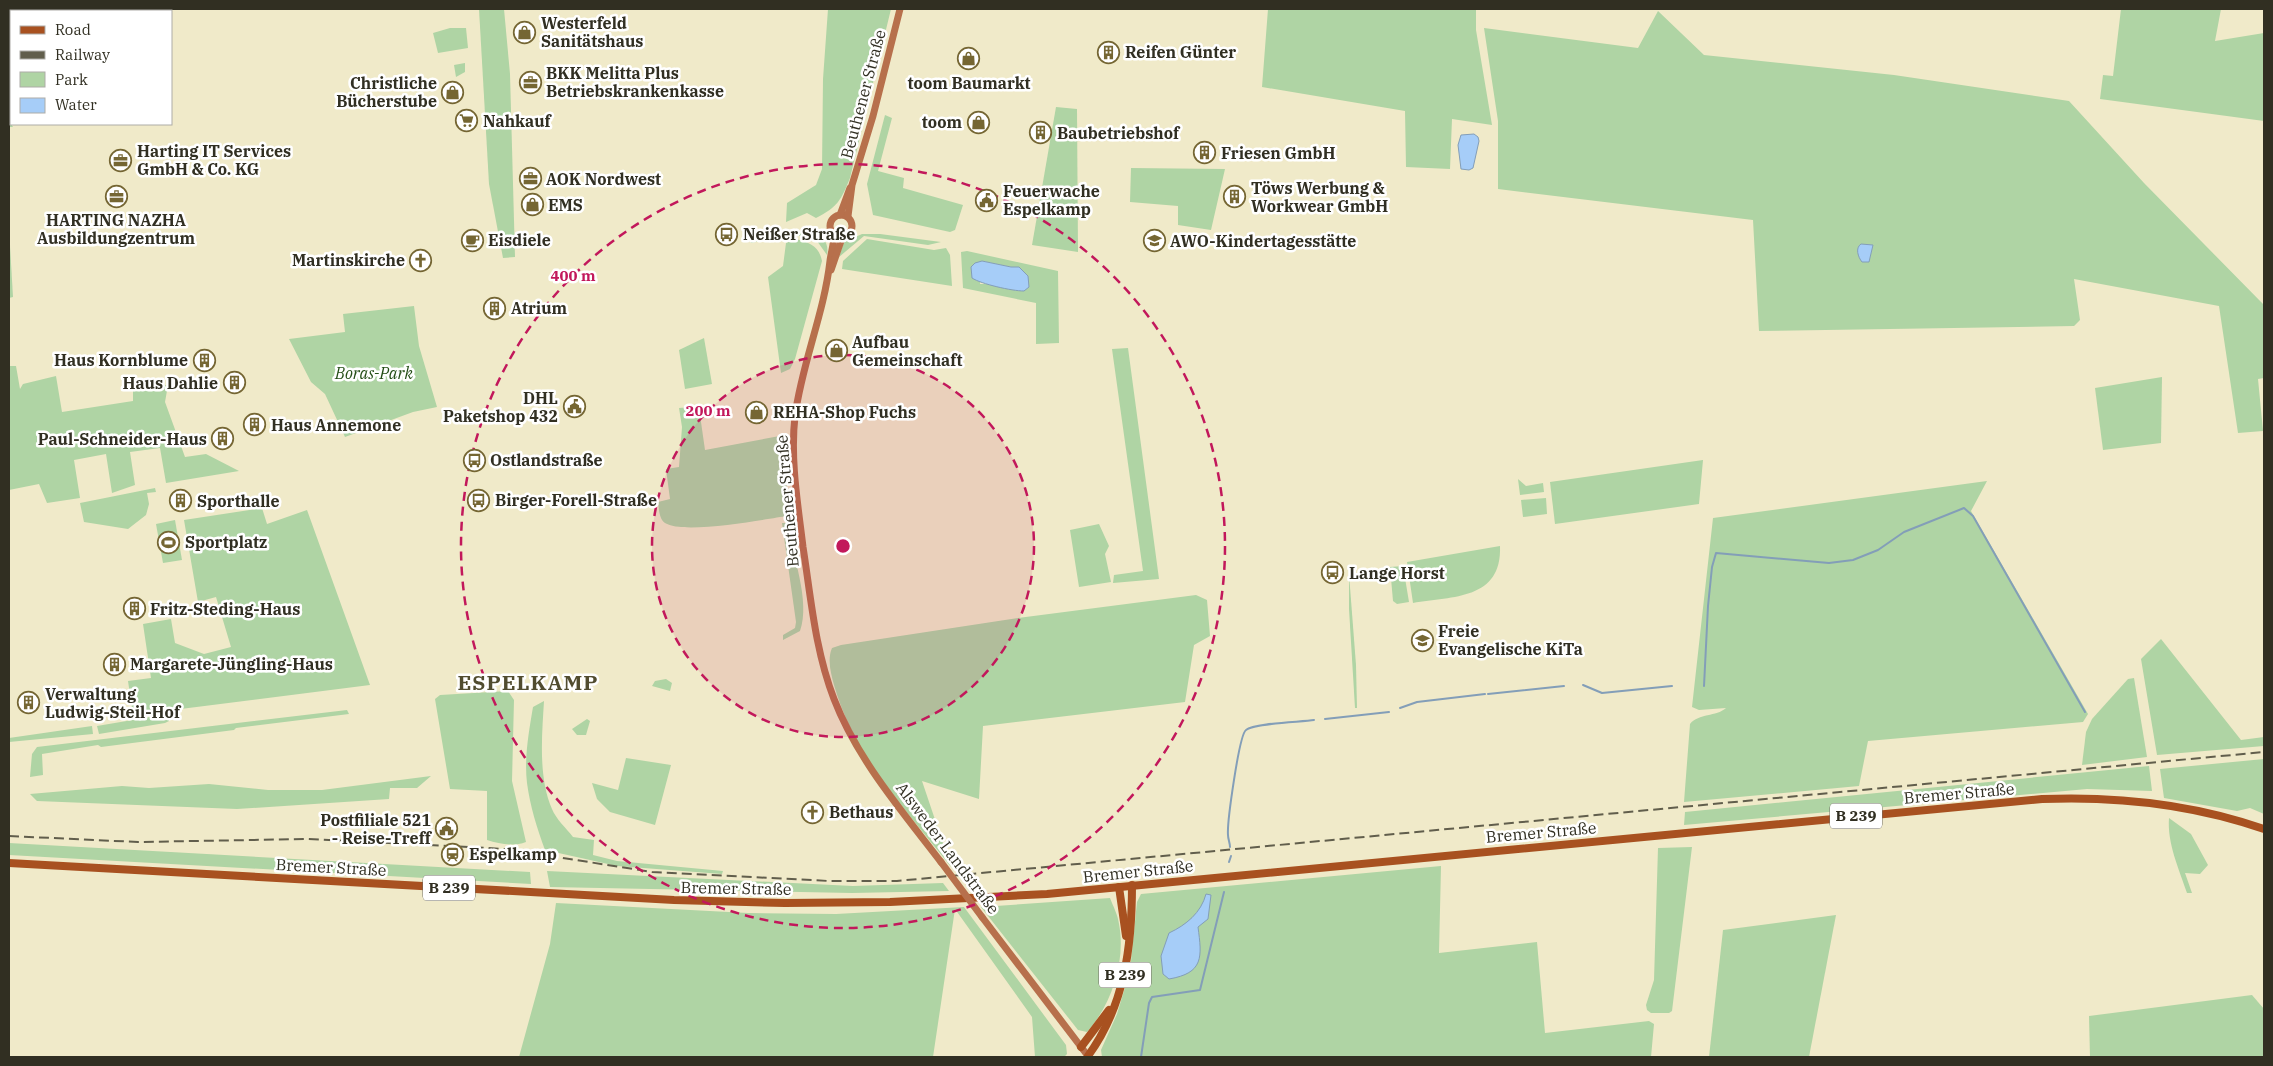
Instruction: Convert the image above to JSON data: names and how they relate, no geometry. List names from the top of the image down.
{
  "streets": {
    "main road": [
      "Beuthener Straße",
      "Bremer Straße",
      "B 239",
      "Alsweder Landstraße"
    ]
  },
  "crossings": [
    ["Beuthener Straße", "Alsweder Landstraße"],
    ["Bremer Straße", "B 239"],
    ["B 239", "Alsweder Landstraße"]
  ],
  "districts": ["ESPELKAMP"],
  "parks": ["Boras-Park"],
  "places": {
    "shop": [
      "Westerfeld Sanitätshaus",
      "toom Baumarkt",
      "Christliche Bücherstube",
      "toom",
      "EMS",
      "Aufbau Gemeinschaft",
      "REHA-Shop Fuchs"
    ],
    "building": [
      "Reifen Günter",
      "Baubetriebshof",
      "Friesen GmbH",
      "Töws Werbung & Workwear GmbH",
      "Atrium",
      "Haus Kornblume",
      "Haus Dahlie",
      "Haus Annemone",
      "Paul-Schneider-Haus",
      "Sporthalle",
      "Fritz-Steding-Haus",
      "Margarete-Jüngling-Haus",
      "Verwaltung Ludwig-Steil-Hof"
    ],
    "office": [
      "BKK Melitta Plus Betriebskrankenkasse",
      "Harting IT Services GmbH & Co. KG",
      "AOK Nordwest",
      "HARTING NAZHA Ausbildungzentrum"
    ],
    "supermarket": ["Nahkauf"],
    "public building": ["Feuerwache Espelkamp", "DHL Paketshop 432", "Postfiliale 521 - Reise-Treff"],
    "bus stop": [
      "Neißer Straße",
      "Ostlandstraße",
      "Birger-Forell-Straße",
      "Lange Horst"
    ],
    "cafe": ["Eisdiele"],
    "school or university": ["AWO-Kindertagesstätte", "Freie Evangelische KiTa"],
    "church": ["Martinskirche", "Bethaus"],
    "sports": ["Sportplatz"],
    "station": ["Espelkamp"]
  },
  "legend": [
    "Road",
    "Railway",
    "Park",
    "Water"
  ],
  "rings": ["400 m", "200 m"]
}
